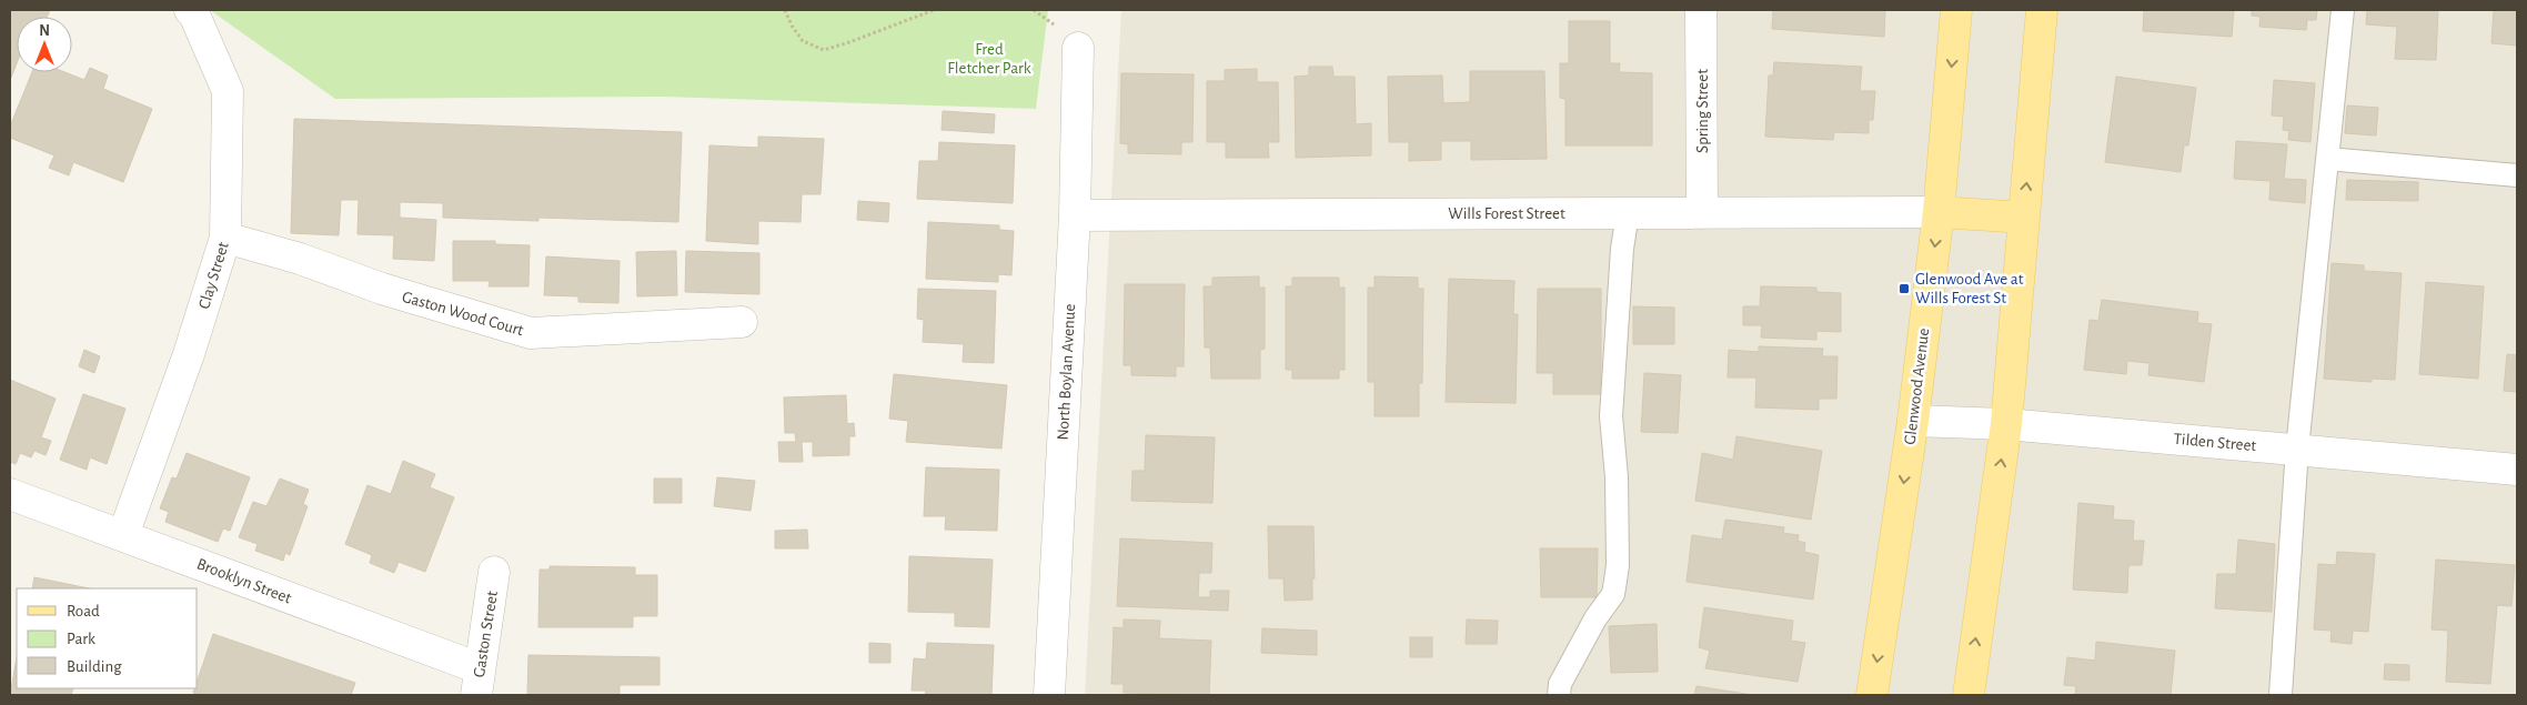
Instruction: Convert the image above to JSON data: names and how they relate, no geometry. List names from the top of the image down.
{
  "streets": {
    "main road": ["Glenwood Avenue"],
    "street": [
      "Spring Street",
      "Wills Forest Street",
      "Clay Street",
      "Gaston Wood Court",
      "North Boylan Avenue",
      "Tilden Street",
      "Brooklyn Street",
      "Gaston Street"
    ]
  },
  "crossings": [
    ["Spring Street", "Wills Forest Street"],
    ["Wills Forest Street", "North Boylan Avenue"],
    ["Wills Forest Street", "Glenwood Avenue"],
    ["Clay Street", "Gaston Wood Court"],
    ["Clay Street", "Brooklyn Street"],
    ["Glenwood Avenue", "Tilden Street"],
    ["Brooklyn Street", "Gaston Street"]
  ],
  "parks": ["Fred Fletcher Park"],
  "places": {
    "transit": ["Glenwood Ave at Wills Forest St"]
  },
  "legend": ["Road", "Park", "Building"],
  "north": "top"
}
